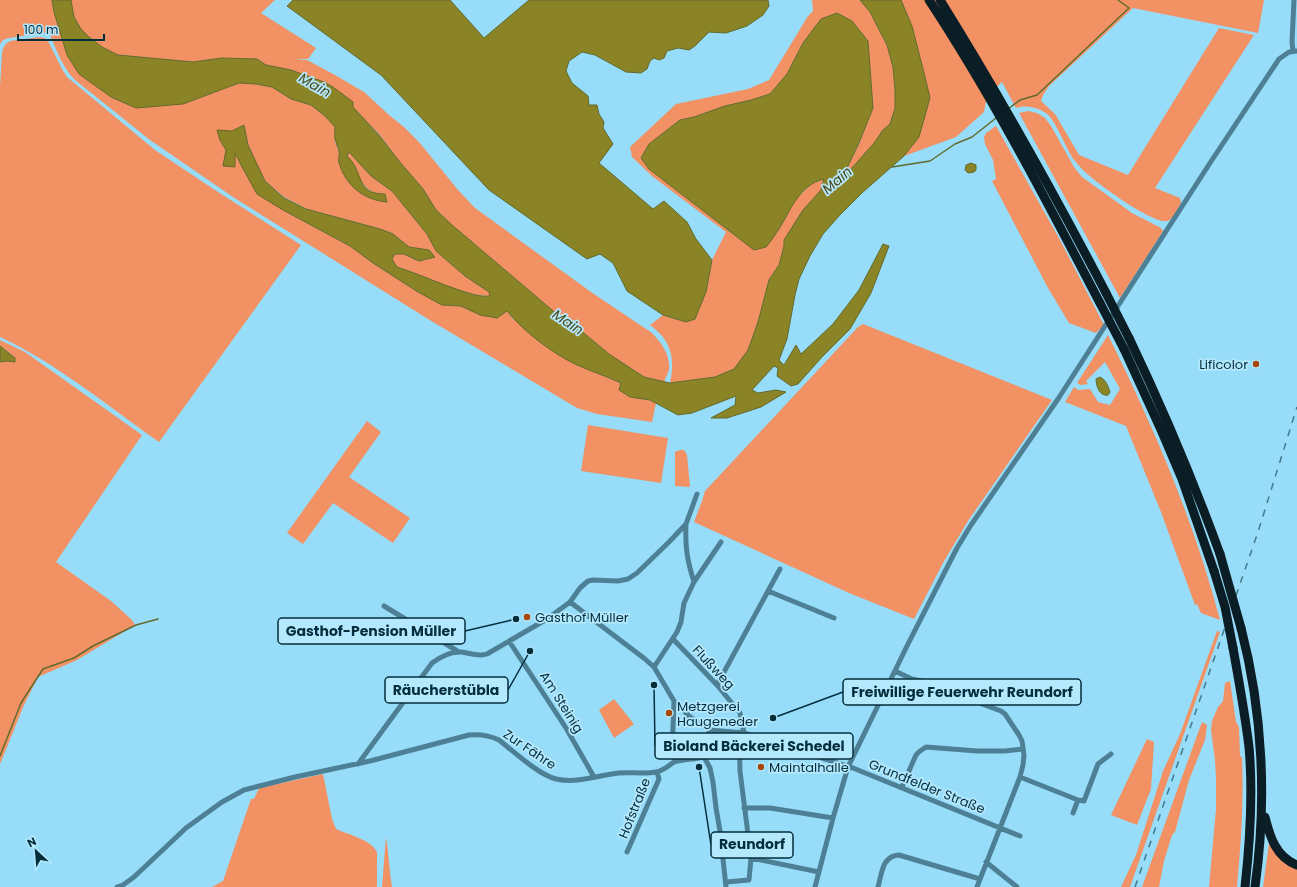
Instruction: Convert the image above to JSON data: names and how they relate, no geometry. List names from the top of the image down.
{
  "streets": {
    "street": [
      "Flußweg",
      "Am Steinig",
      "Zur Fähre",
      "Grundfelder Straße",
      "Hofstraße"
    ]
  },
  "crossings": [
    ["Flußweg", "Grundfelder Straße"],
    ["Am Steinig", "Zur Fähre"],
    ["Zur Fähre", "Hofstraße"]
  ],
  "water": ["Main"],
  "places": [
    "Lificolor",
    "Gasthof Müller",
    "Gasthof-Pension Müller",
    "Räucherstübla",
    "Bioland Bäckerei Schedel",
    "Metzgerei Haugeneder",
    "Freiwillige Feuerwehr Reundorf",
    "Reundorf",
    "Maintalhalle"
  ],
  "scale_bar": "100 m",
  "north": "top left"
}
